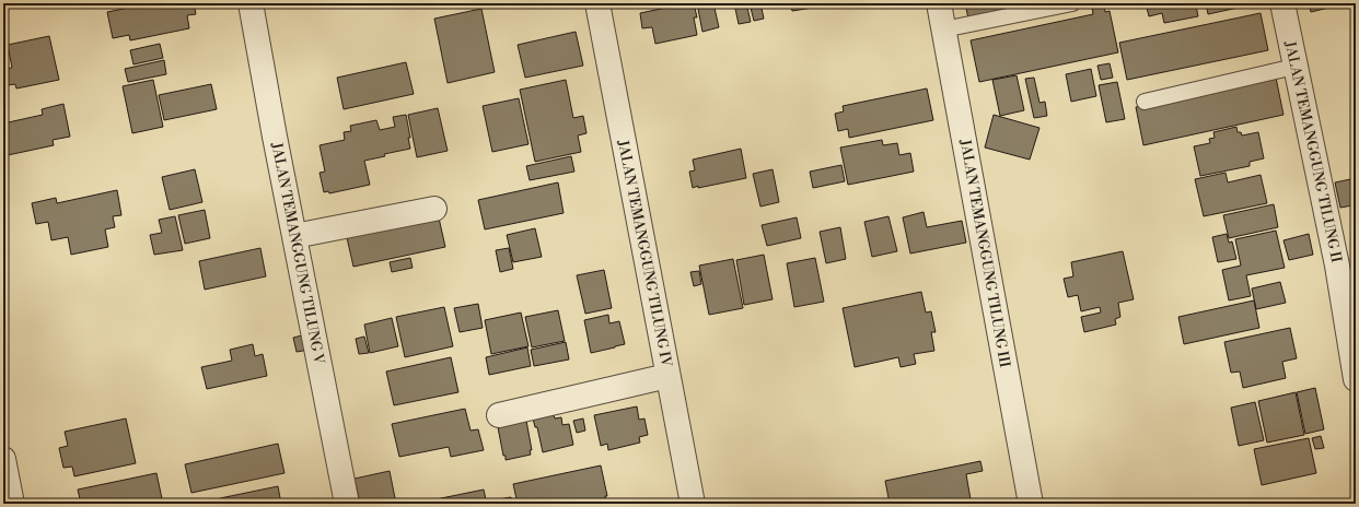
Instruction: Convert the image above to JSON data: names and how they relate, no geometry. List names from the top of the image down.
{
  "streets": {
    "street": [
      "JALAN TEMANGGUNG TILUNG II",
      "JALAN TEMANGGUNG TILUNG V",
      "JALAN TEMANGGUNG TILUNG IV",
      "JALAN TEMANGGUNG TILUNG III"
    ]
  }
}
